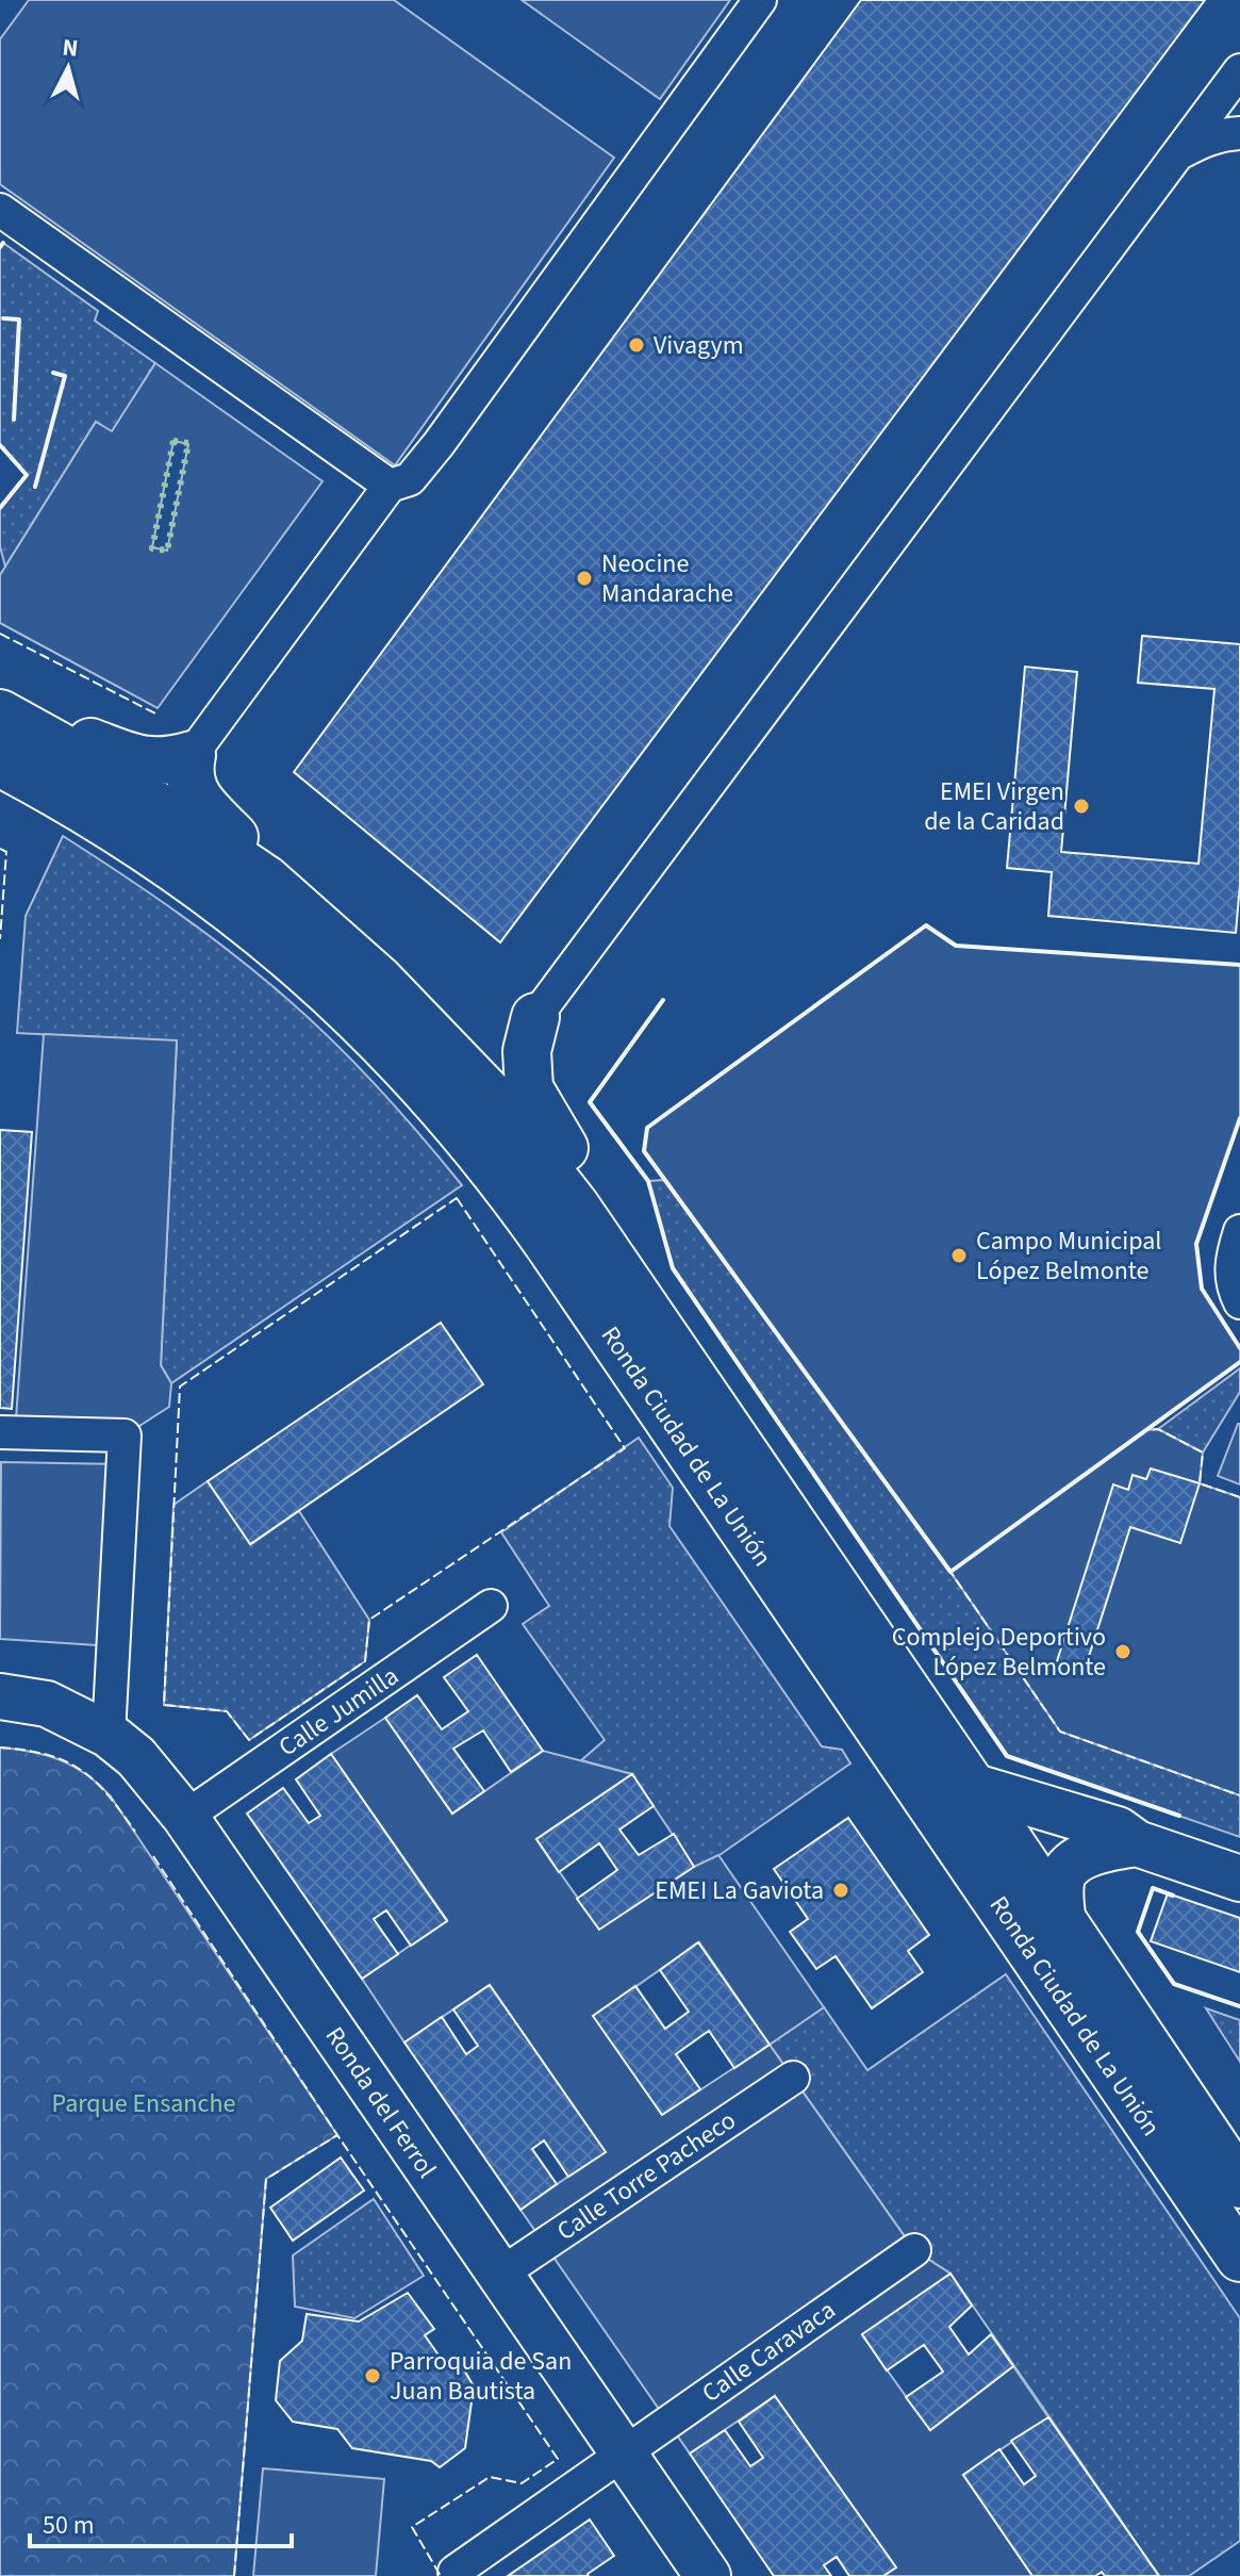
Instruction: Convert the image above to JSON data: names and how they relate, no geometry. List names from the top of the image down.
{
  "streets": {
    "main road": ["Ronda Ciudad de La Unión"],
    "street": [
      "Calle Jumilla",
      "Ronda del Ferrol",
      "Calle Torre Pacheco",
      "Calle Caravaca"
    ]
  },
  "crossings": [
    ["Calle Jumilla", "Ronda del Ferrol"],
    ["Ronda del Ferrol", "Calle Torre Pacheco"],
    ["Ronda del Ferrol", "Calle Caravaca"]
  ],
  "parks": ["Parque Ensanche"],
  "places": [
    "Vivagym",
    "Neocine Mandarache",
    "EMEI Virgen de la Caridad",
    "Campo Municipal López Belmonte",
    "Complejo Deportivo López Belmonte",
    "EMEI La Gaviota",
    "Parroquia de San Juan Bautista"
  ],
  "scale_bar": "50 m",
  "north": "top"
}
